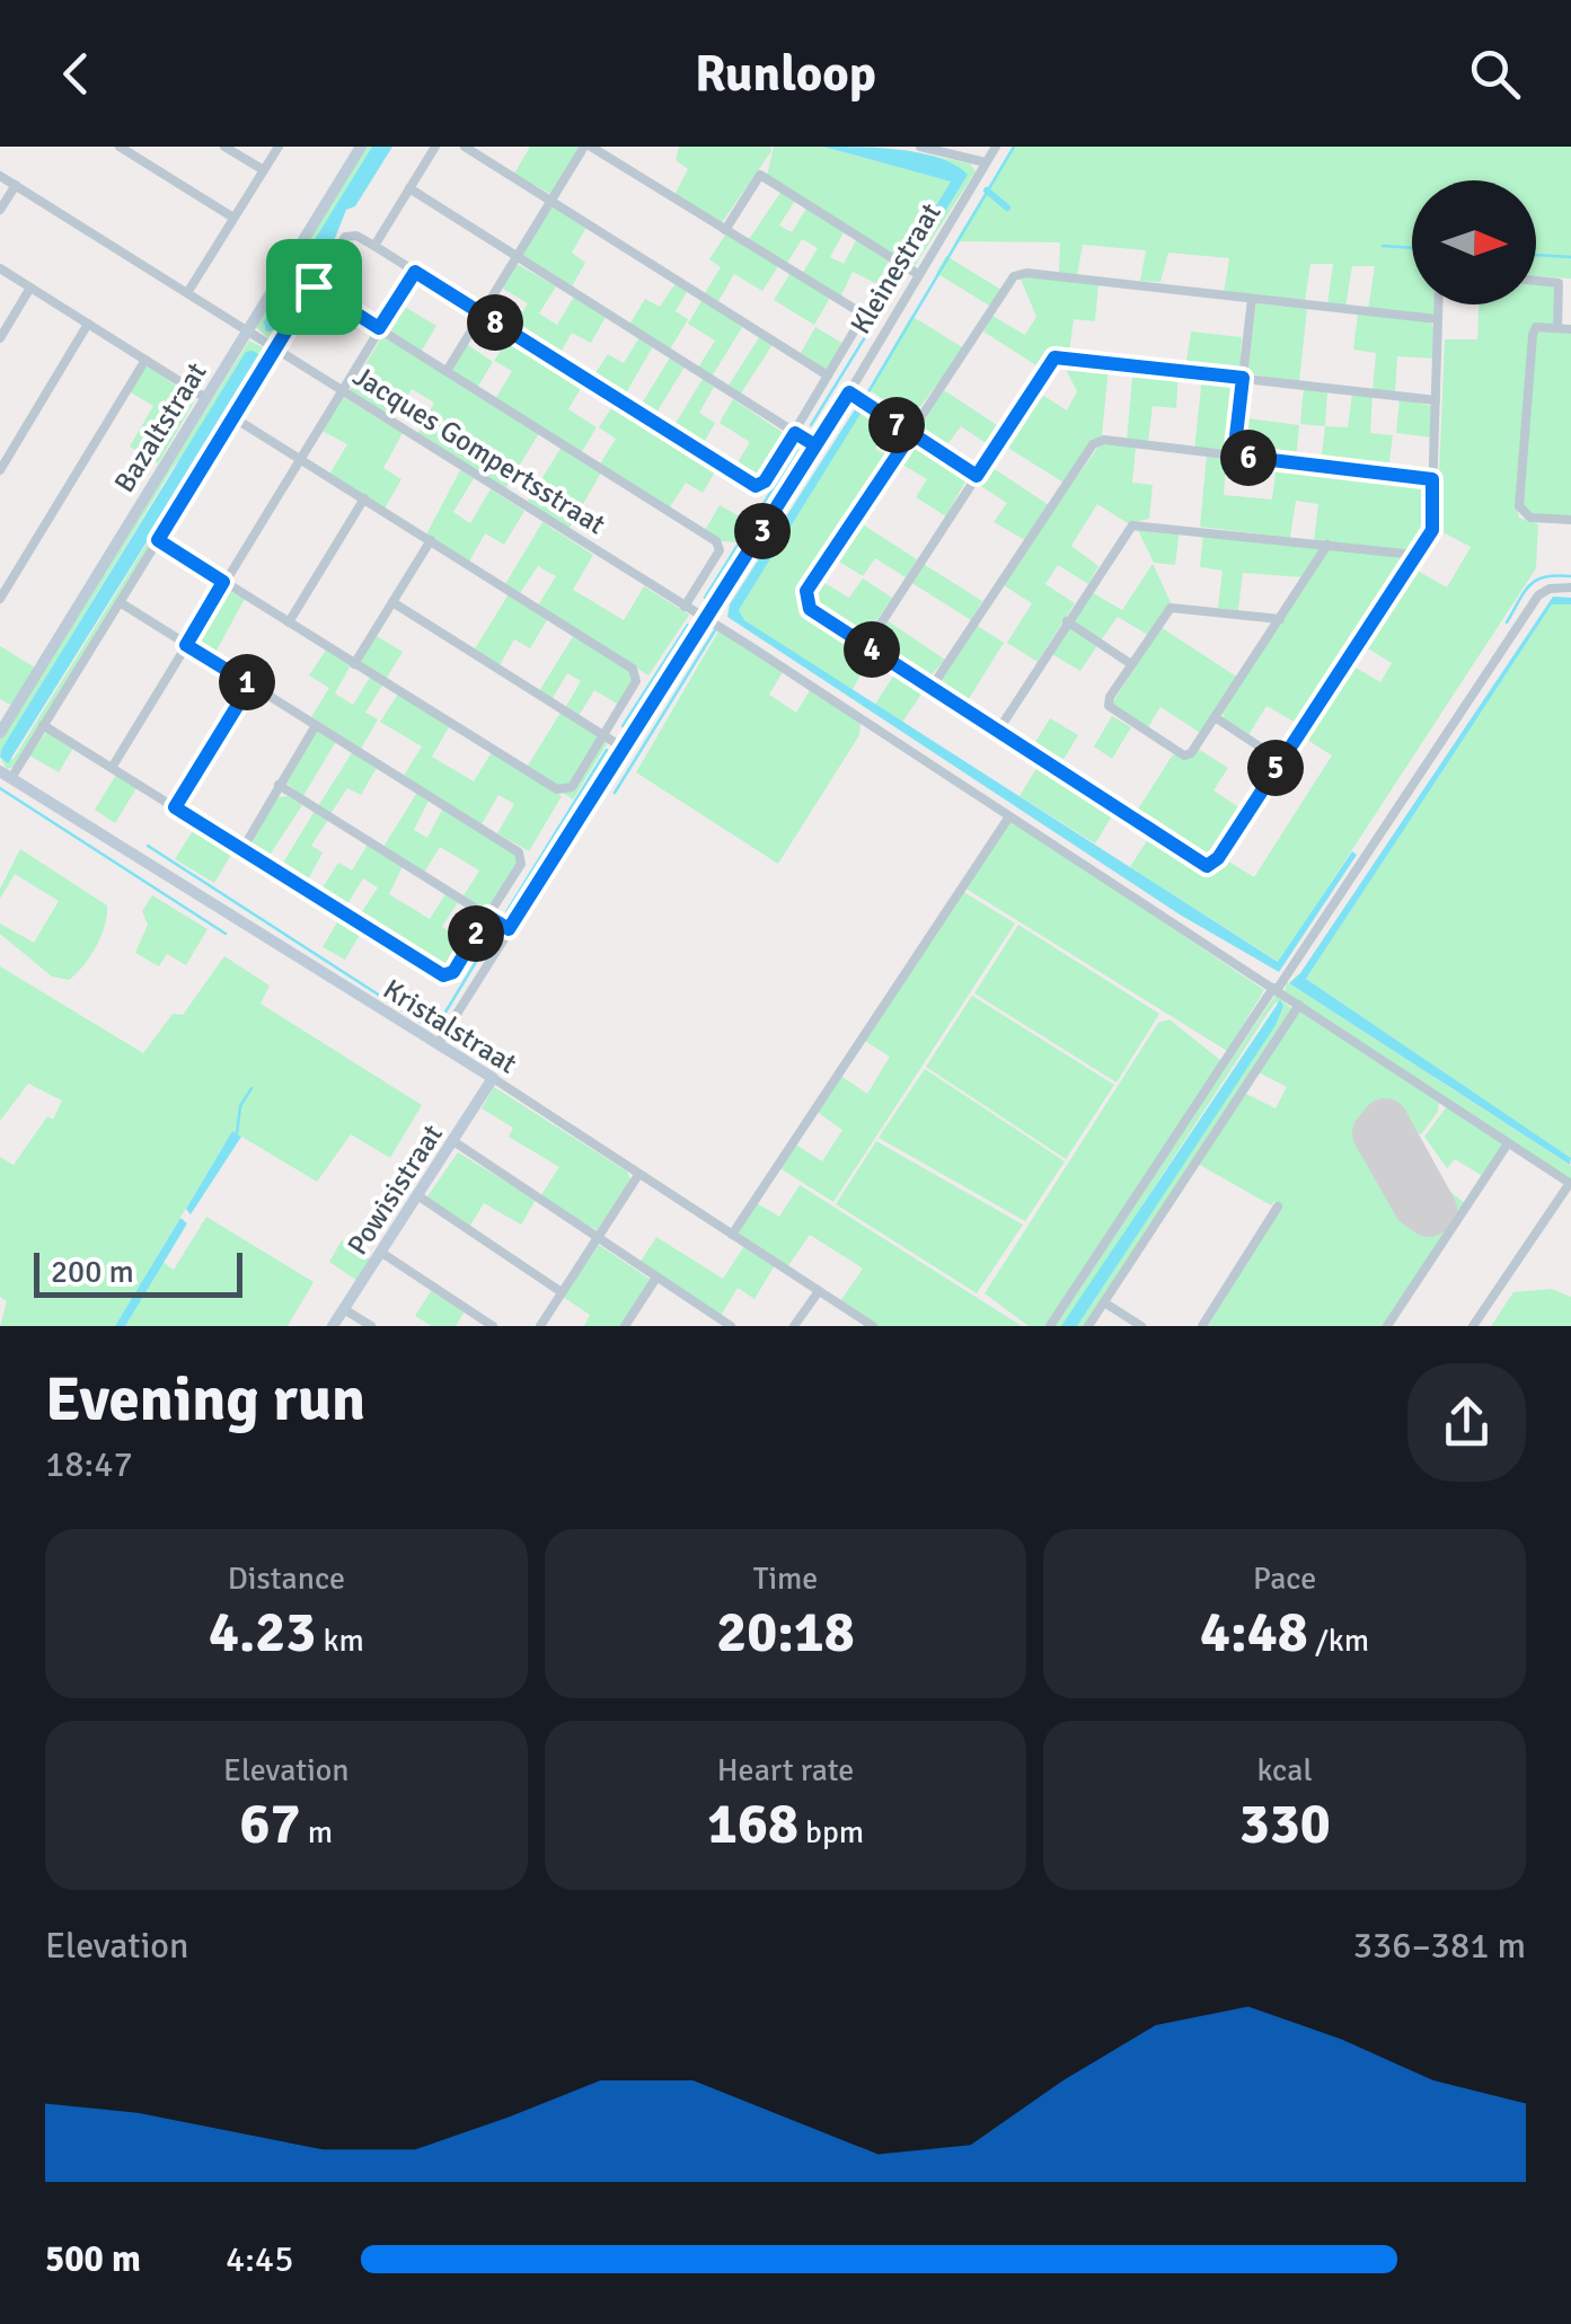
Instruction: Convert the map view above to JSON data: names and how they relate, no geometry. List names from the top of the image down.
{
  "streets": {
    "street": [
      "Kleinestraat",
      "Bazaltstraat",
      "Jacques Gompertsstraat",
      "Kristalstraat",
      "Powisistraat"
    ]
  },
  "crossings": [
    ["Kleinestraat", "Jacques Gompertsstraat"],
    ["Kleinestraat", "Kristalstraat"],
    ["Bazaltstraat", "Jacques Gompertsstraat"],
    ["Kristalstraat", "Powisistraat"]
  ],
  "scale_bar": "200 m",
  "north": "right",
  "page": {
    "header": "Runloop",
    "pins": [
      "8",
      "7",
      "6",
      "3",
      "4",
      "1",
      "5",
      "2"
    ],
    "scale": "200 m",
    "heading": ["Evening run", "18:47"],
    "stats": [
      ["Distance", "4.23 km"],
      ["Time", "20:18"],
      ["Pace", "4:48 /km"],
      ["Elevation", "67 m"],
      ["Heart rate", "168 bpm"],
      ["kcal", "330"]
    ],
    "chart": ["Elevation", "336–381 m"],
    "list": [
      {
        "name": "500 m",
        "note": "4:45"
      }
    ]
  }
}
